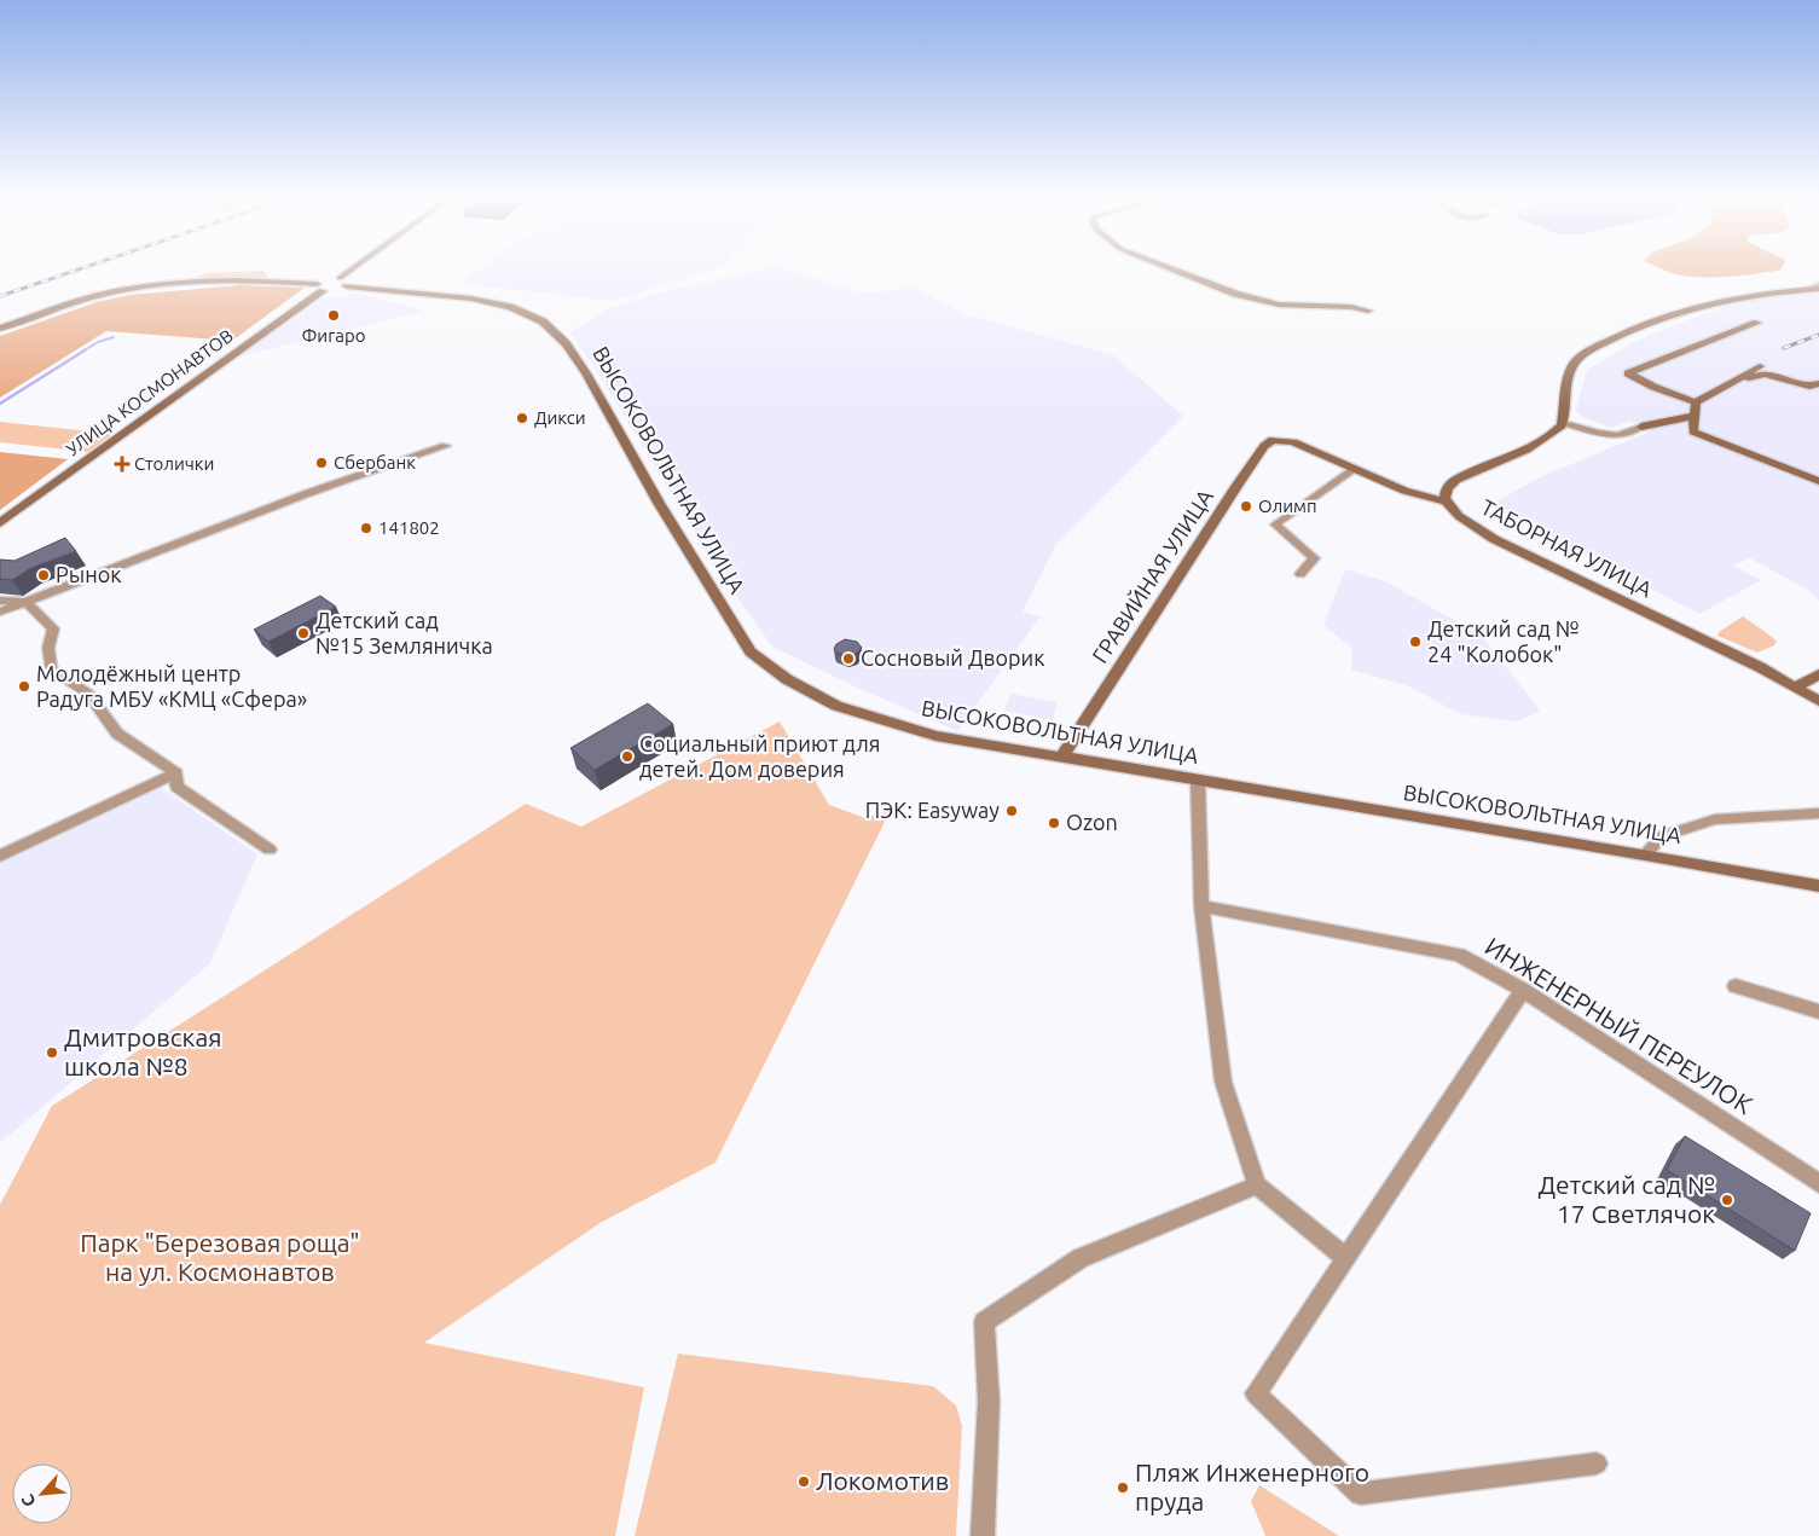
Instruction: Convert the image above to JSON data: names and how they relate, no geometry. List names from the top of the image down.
{
  "streets": {
    "street": [
      "УЛИЦА КОСМОНАВТОВ",
      "ВЫСОКОВОЛЬТНАЯ УЛИЦА",
      "ТАБОРНАЯ УЛИЦА",
      "ГРАВИЙНАЯ УЛИЦА",
      "ИНЖЕНЕРНЫЙ ПЕРЕУЛОК"
    ]
  },
  "crossings": [
    ["УЛИЦА КОСМОНАВТОВ", "ВЫСОКОВОЛЬТНАЯ УЛИЦА"],
    ["ВЫСОКОВОЛЬТНАЯ УЛИЦА", "ГРАВИЙНАЯ УЛИЦА"],
    ["ТАБОРНАЯ УЛИЦА", "ГРАВИЙНАЯ УЛИЦА"]
  ],
  "parks": ["Парк \"Березовая роща\" на ул. Космонавтов"],
  "places": {
    "other": [
      "Фигаро",
      "Дикси",
      "Сбербанк",
      "Олимп",
      "141802",
      "Рынок",
      "Детский сад №15 Земляничка",
      "Детский сад № 24 \"Колобок\"",
      "Сосновый Дворик",
      "Молодёжный центр Радуга МБУ «КМЦ «Сфера»",
      "Социальный приют для детей. Дом доверия",
      "ПЭК: Easyway",
      "Ozon",
      "Дмитровская школа №8",
      "Детский сад № 17 Светлячок",
      "Локомотив",
      "Пляж Инженерного пруда"
    ],
    "health": ["Столички"]
  },
  "north": "bottom left"
}
